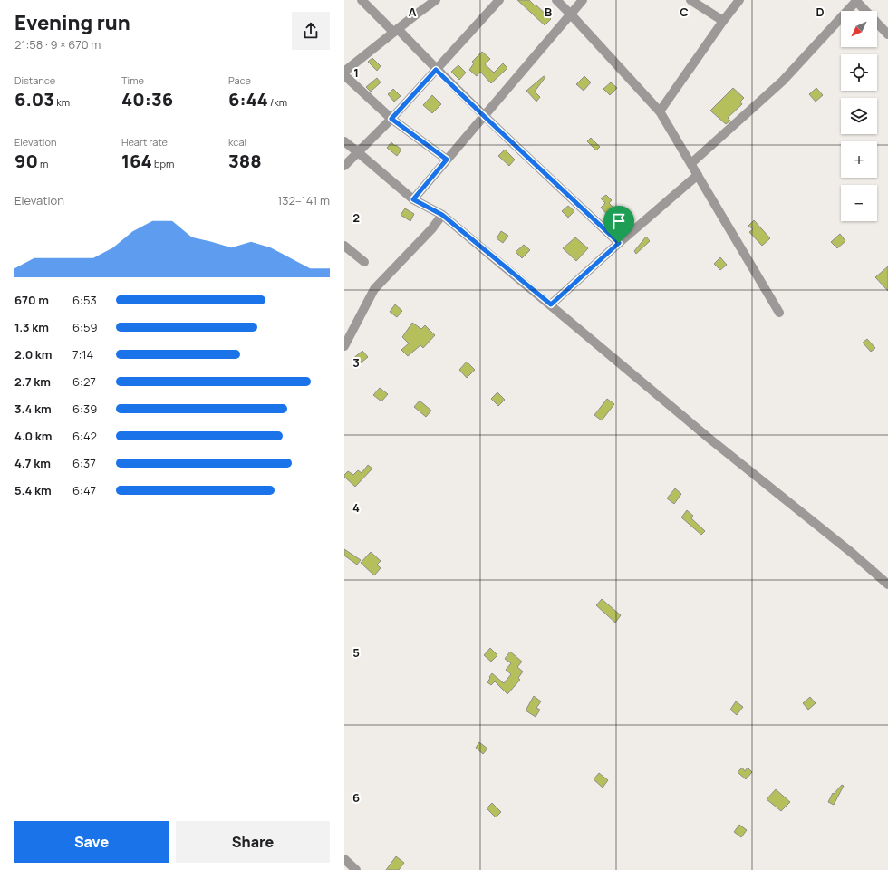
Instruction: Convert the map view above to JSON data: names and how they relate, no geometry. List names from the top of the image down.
{
  "north": "bottom left",
  "page": {
    "heading": ["Evening run", "21:58 · 9 × 670 m"],
    "map_buttons": ["+", "−"],
    "stats": [
      ["Distance", "6.03 km"],
      ["Time", "40:36"],
      ["Pace", "6:44 /km"],
      ["Elevation", "90 m"],
      ["Heart rate", "164 bpm"],
      ["kcal", "388"]
    ],
    "chart": ["Elevation", "132–141 m"],
    "list": [
      {
        "name": "670 m",
        "note": "6:53"
      },
      {
        "name": "1.3 km",
        "note": "6:59"
      },
      {
        "name": "2.0 km",
        "note": "7:14"
      },
      {
        "name": "2.7 km",
        "note": "6:27"
      },
      {
        "name": "3.4 km",
        "note": "6:39"
      },
      {
        "name": "4.0 km",
        "note": "6:42"
      },
      {
        "name": "4.7 km",
        "note": "6:37"
      },
      {
        "name": "5.4 km",
        "note": "6:47"
      }
    ],
    "buttons": ["Save", "Share"]
  },
  "grid": {
    "columns": [
      "A",
      "B",
      "C",
      "D"
    ],
    "rows": [
      "1",
      "2",
      "3",
      "4",
      "5",
      "6"
    ]
  }
}
